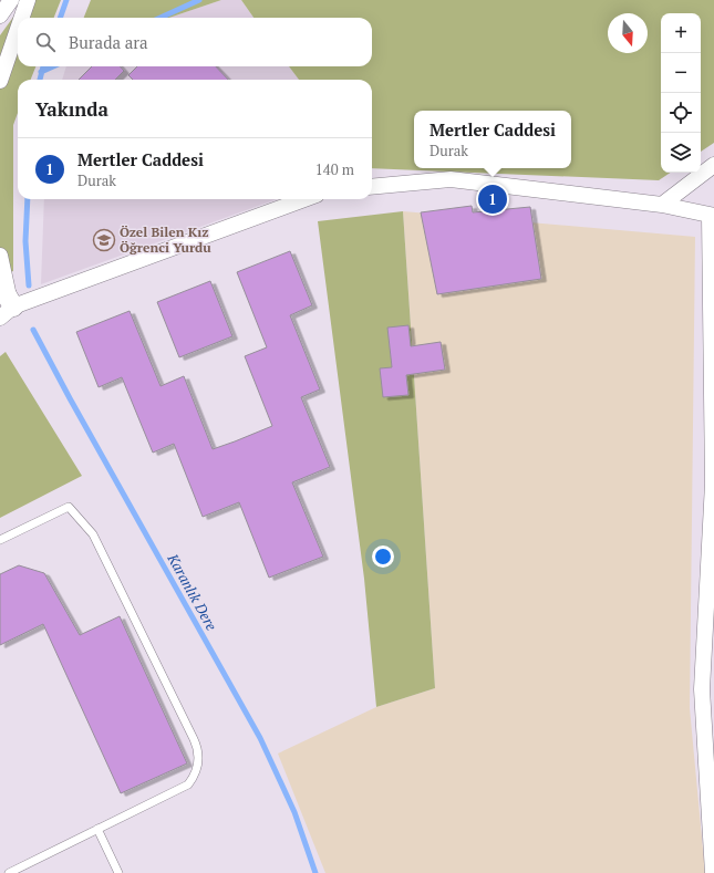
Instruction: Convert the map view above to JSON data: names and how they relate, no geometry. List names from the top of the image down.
{
  "water": ["Karanlık Dere"],
  "places": {
    "school or university": ["Özel Bilen Kız Öğrenci Yurdu"]
  },
  "north": "bottom",
  "page": {
    "map_buttons": ["+", "−"],
    "search": "Burada ara",
    "heading": "Yakında",
    "popup": ["Mertler Caddesi", "Durak"],
    "list": [
      {
        "mark": "1",
        "name": "Mertler Caddesi",
        "note": "Durak",
        "value": "140 m"
      }
    ],
    "pins": "1"
  }
}
